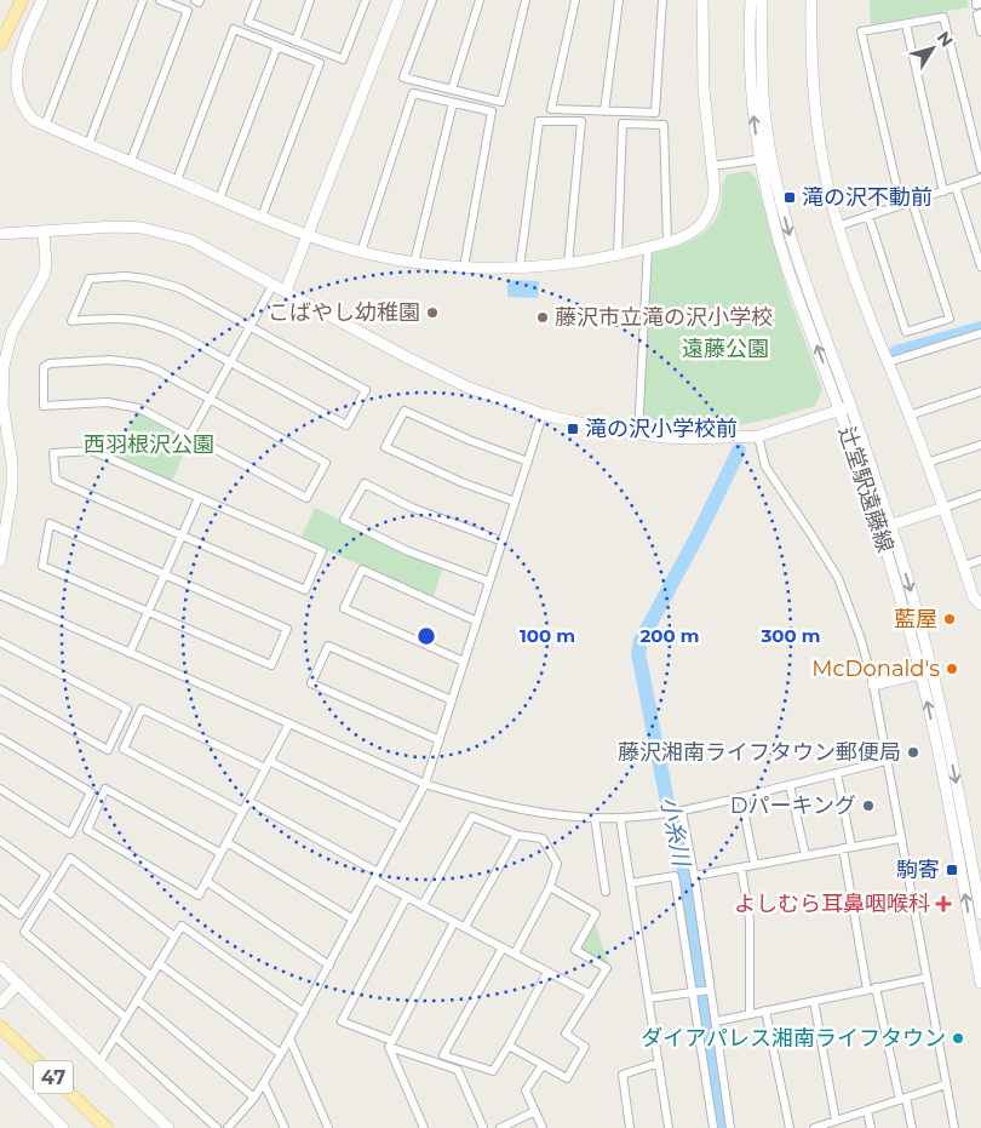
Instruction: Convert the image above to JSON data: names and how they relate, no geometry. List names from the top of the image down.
{
  "streets": {
    "main road": ["47"],
    "street": ["辻堂駅遠藤線"]
  },
  "water": ["小糸川"],
  "parks": ["遠藤公園", "西羽根沢公園"],
  "places": {
    "transit": ["滝の沢不動前", "滝の沢小学校前", "駒寄"],
    "other": [
      "こばやし幼稚園",
      "藤沢市立滝の沢小学校",
      "藍屋",
      "McDonald's",
      "藤沢湘南ライフタウン郵便局",
      "Dパーキング",
      "ダイアパレス湘南ライフタウン"
    ],
    "health": ["よしむら耳鼻咽喉科"]
  },
  "north": "top right",
  "rings": ["100 m", "200 m", "300 m"]
}
